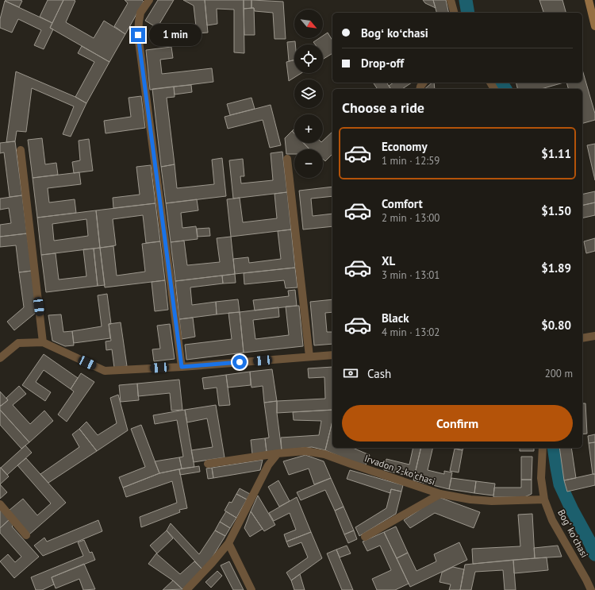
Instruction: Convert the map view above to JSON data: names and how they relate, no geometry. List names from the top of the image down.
{
  "streets": {
    "street": ["Irvadon 2-koʼchasi", "Bogʻ koʻchasi"]
  },
  "crossings": [
    ["Irvadon 2-koʼchasi", "Bogʻ koʻchasi"]
  ],
  "north": "bottom right",
  "page": {
    "map_buttons": ["+", "−"],
    "banner": ["Bogʻ koʻchasi", "Drop-off"],
    "bubble": "1 min",
    "heading": "Choose a ride",
    "list": [
      {
        "name": "Economy",
        "note": "1 min · 12:59",
        "value": "$1.11"
      },
      {
        "name": "Comfort",
        "note": "2 min · 13:00",
        "value": "$1.50"
      },
      {
        "name": "XL",
        "note": "3 min · 13:01",
        "value": "$1.89"
      },
      {
        "name": "Black",
        "note": "4 min · 13:02",
        "value": "$0.80"
      }
    ],
    "pay": ["Cash", "200 m"],
    "buttons": "Confirm"
  }
}
